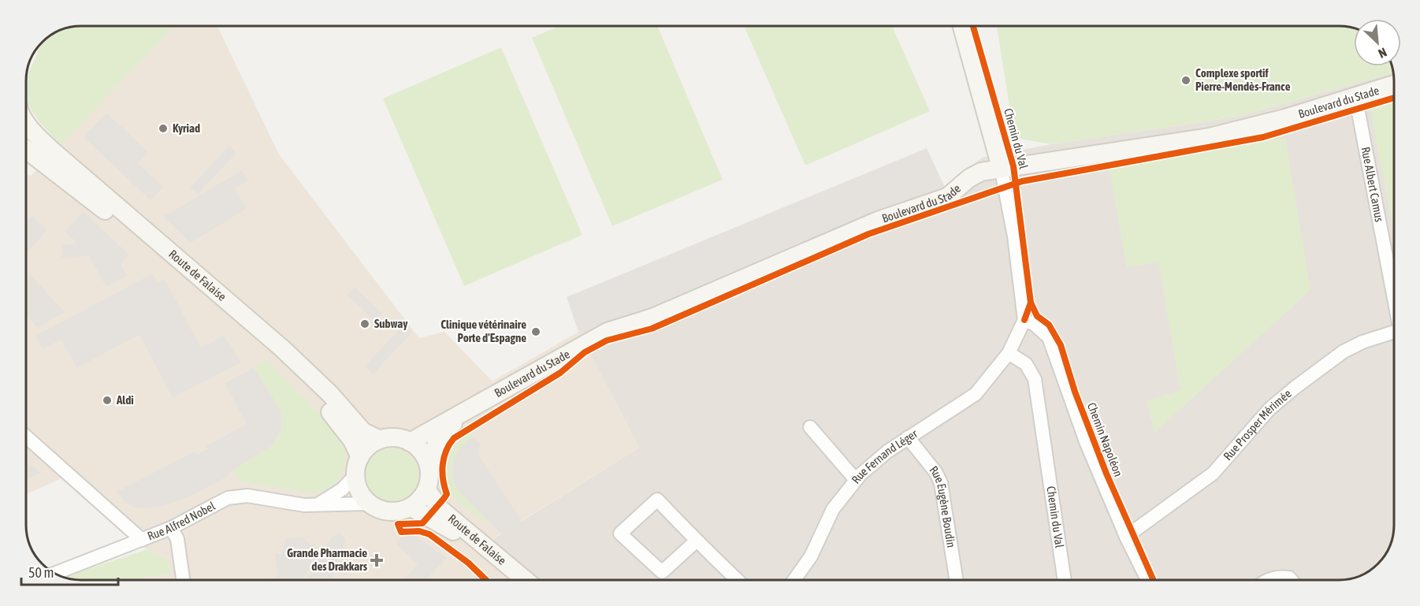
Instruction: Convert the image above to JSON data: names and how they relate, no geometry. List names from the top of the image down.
{
  "streets": {
    "main road": ["Boulevard du Stade", "Chemin du Val", "Route de Falaise"],
    "street": [
      "Rue Albert Camus",
      "Rue Prosper Mérimée",
      "Chemin Napoléon",
      "Rue Fernand Léger",
      "Rue Eugène Boudin",
      "Rue Alfred Nobel"
    ]
  },
  "crossings": [
    ["Boulevard du Stade", "Chemin du Val"],
    ["Boulevard du Stade", "Rue Albert Camus"],
    ["Boulevard du Stade", "Route de Falaise"],
    ["Boulevard du Stade", "Rue Alfred Nobel"],
    ["Chemin du Val", "Chemin Napoléon"],
    ["Chemin du Val", "Rue Fernand Léger"],
    ["Route de Falaise", "Rue Alfred Nobel"],
    ["Rue Prosper Mérimée", "Chemin Napoléon"],
    ["Rue Fernand Léger", "Rue Eugène Boudin"]
  ],
  "places": {
    "other": [
      "Complexe sportif Pierre-Mendès-France",
      "Kyriad",
      "Subway",
      "Clinique vétérinaire Porte d'Espagne",
      "Aldi"
    ],
    "health": ["Grande Pharmacie des Drakkars"]
  },
  "scale_bar": "50 m",
  "north": "bottom right"
}
